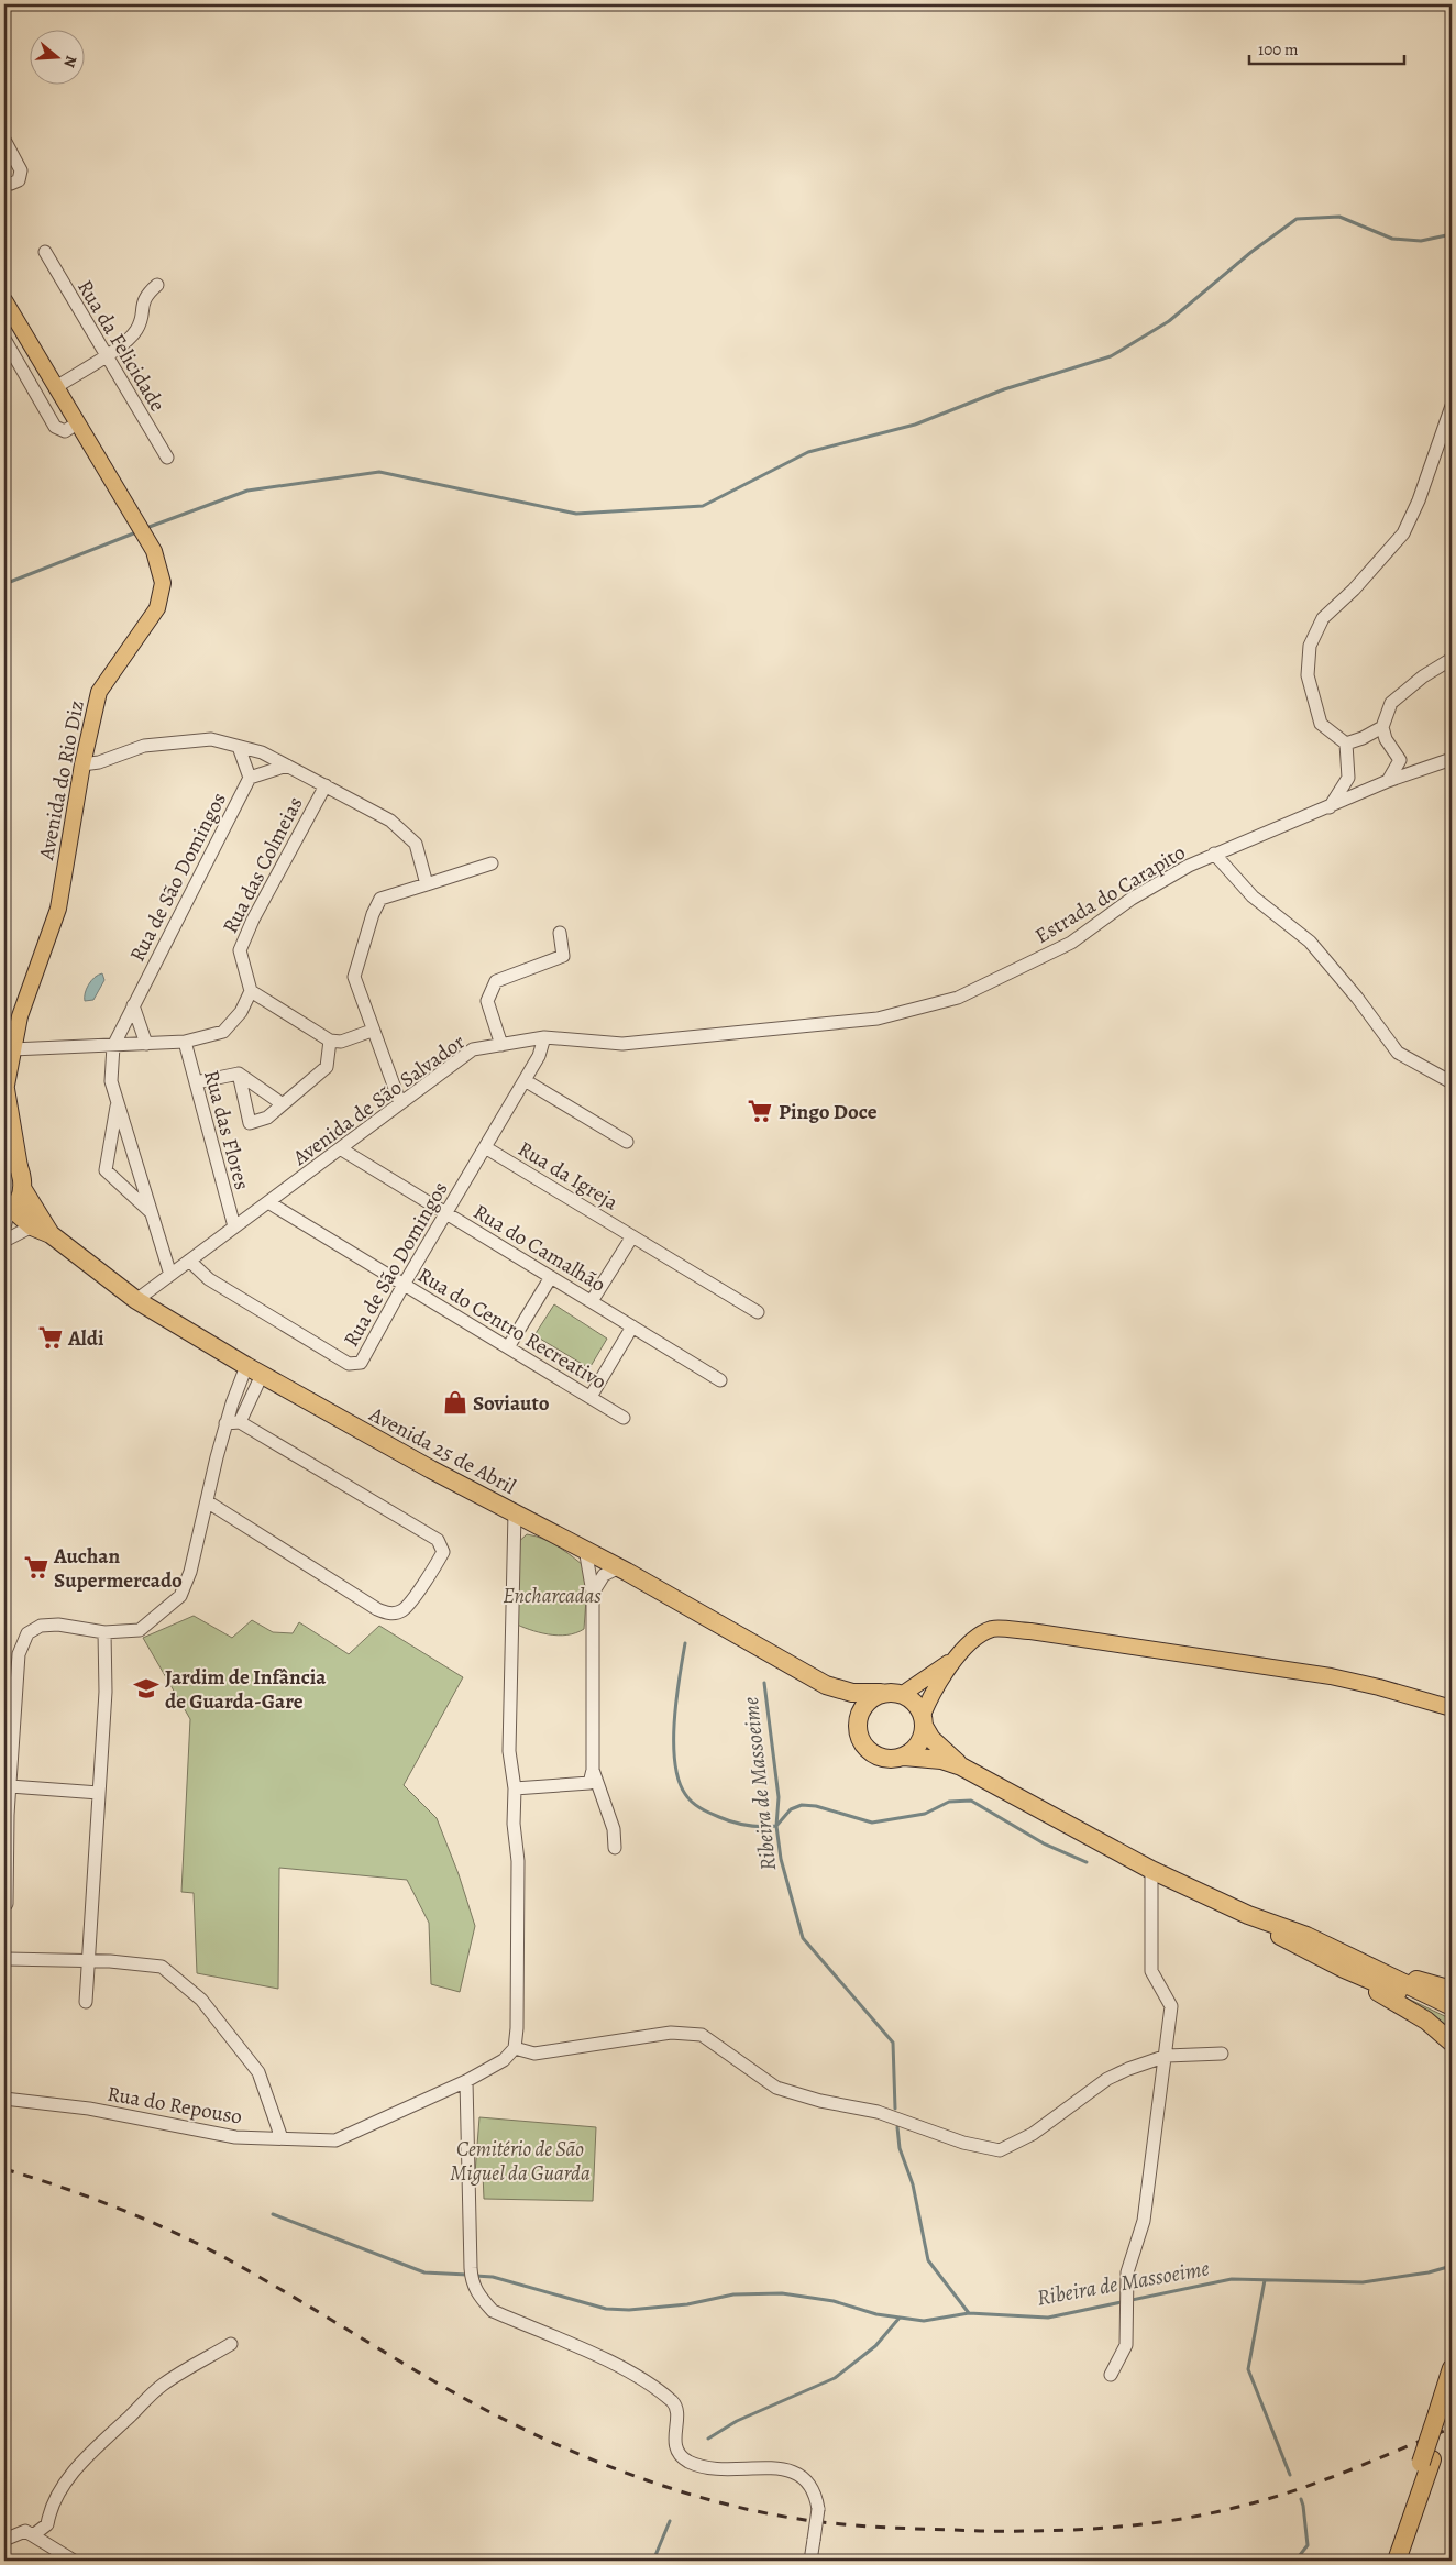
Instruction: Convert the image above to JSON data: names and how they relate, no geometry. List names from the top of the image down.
{
  "streets": {
    "highway": ["Avenida 25 de Abril"],
    "main road": ["Avenida do Rio Diz"],
    "street": [
      "Rua da Felicidade",
      "Rua das Colmeias",
      "Rua de São Domingos",
      "Estrada do Carapito",
      "Avenida de São Salvador",
      "Rua das Flores",
      "Rua da Igreja",
      "Rua do Camalhão",
      "Rua do Centro Recreativo",
      "Rua do Repouso"
    ]
  },
  "crossings": [
    ["Avenida do Rio Diz", "Avenida 25 de Abril"],
    ["Rua de São Domingos", "Avenida de São Salvador"],
    ["Rua de São Domingos", "Rua da Igreja"],
    ["Rua de São Domingos", "Rua do Camalhão"],
    ["Rua de São Domingos", "Rua do Centro Recreativo"],
    ["Estrada do Carapito", "Avenida de São Salvador"],
    ["Avenida de São Salvador", "Rua das Flores"],
    ["Avenida de São Salvador", "Rua do Camalhão"],
    ["Avenida de São Salvador", "Rua do Centro Recreativo"],
    ["Avenida de São Salvador", "Avenida 25 de Abril"]
  ],
  "water": ["Ribeira de Massoeime"],
  "parks": ["Encharcadas", "Cemitério de São Miguel da Guarda"],
  "places": {
    "supermarket": ["Pingo Doce", "Aldi", "Auchan Supermercado"],
    "shop": ["Soviauto"],
    "school or university": ["Jardim de Infância de Guarda-Gare"]
  },
  "scale_bar": "100 m",
  "north": "right"
}
